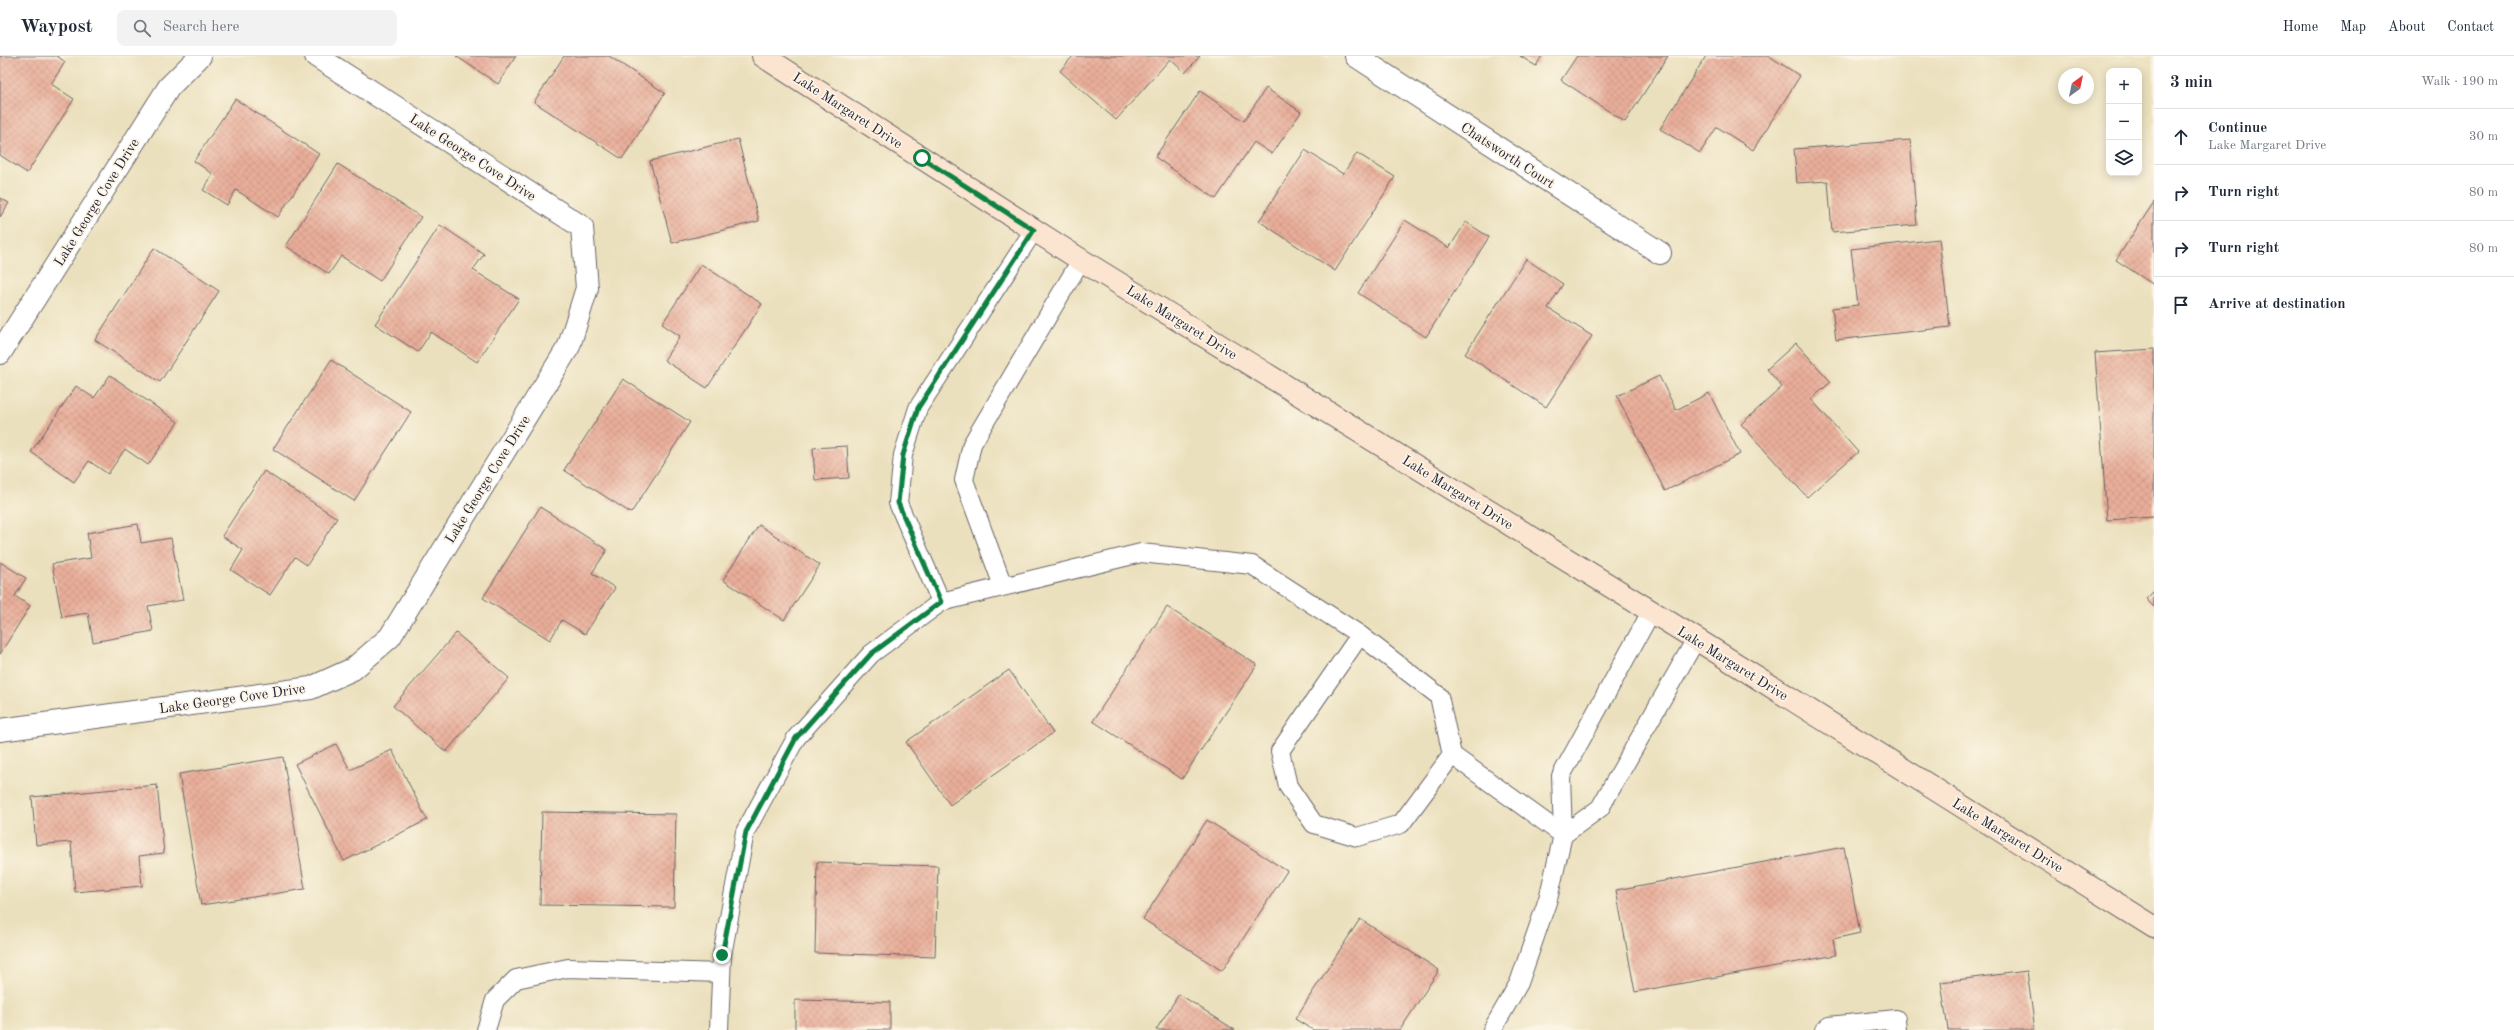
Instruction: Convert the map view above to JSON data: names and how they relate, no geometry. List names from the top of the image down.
{
  "streets": {
    "street": ["Lake Margaret Drive", "Chatsworth Court", "Lake George Cove Drive"]
  },
  "north": "top right",
  "page": {
    "header": "Waypost",
    "search": "Search here",
    "nav": [
      "Home",
      "Map",
      "About",
      "Contact"
    ],
    "heading": ["3 min", "Walk · 190 m"],
    "map_buttons": ["+", "−"],
    "list": [
      ["Continue", "Lake Margaret Drive", "30 m"],
      ["Turn right", "80 m"],
      ["Turn right", "80 m"],
      "Arrive at destination"
    ]
  }
}
